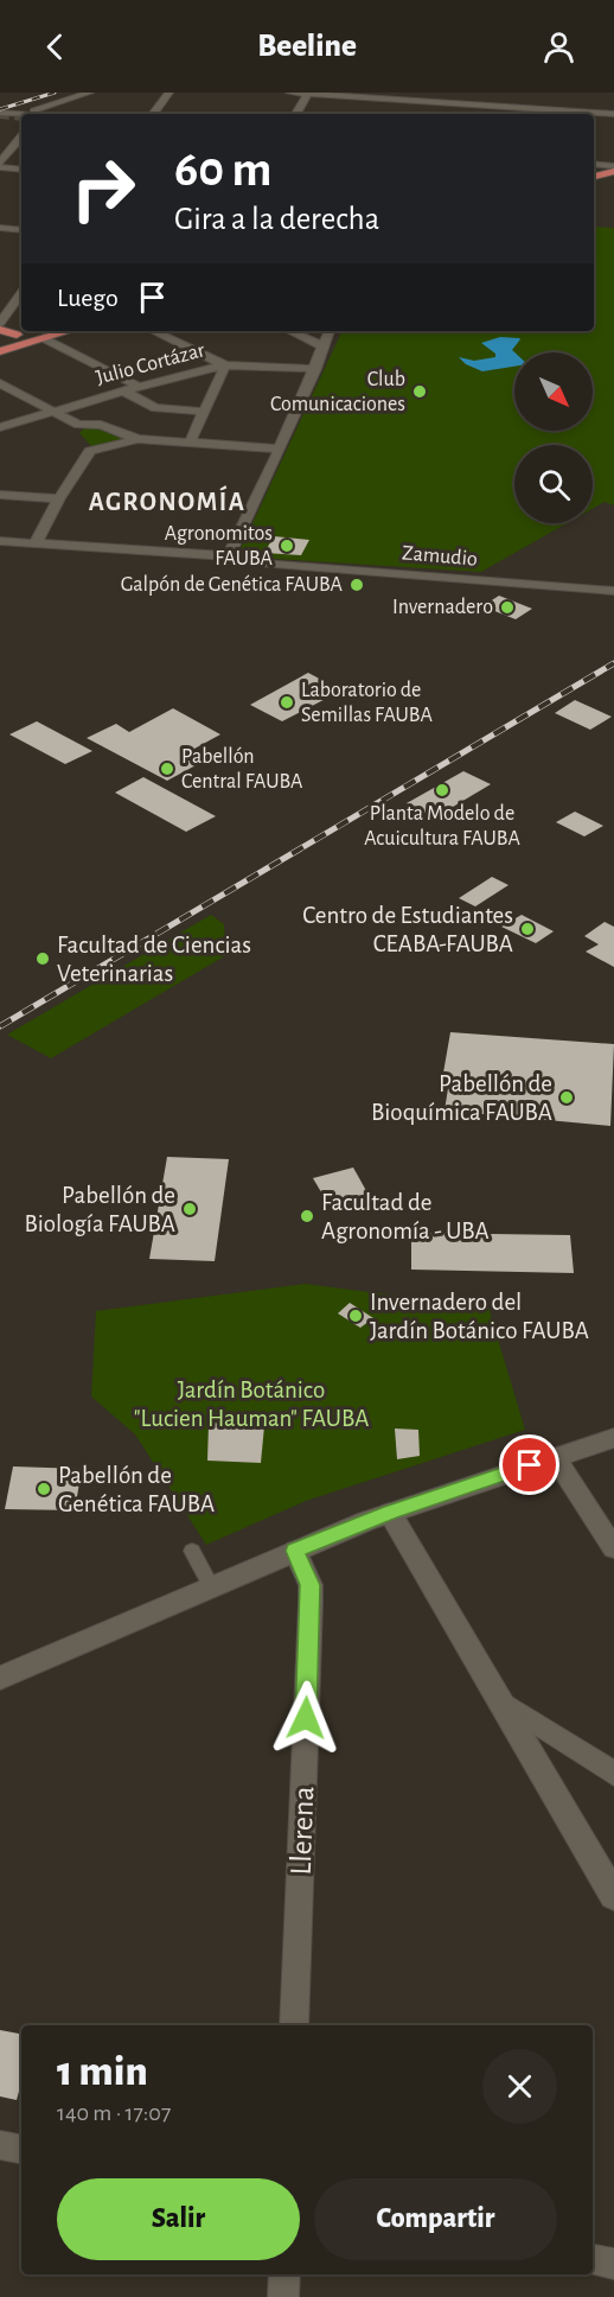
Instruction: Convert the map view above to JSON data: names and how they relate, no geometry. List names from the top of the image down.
{
  "streets": {
    "street": ["Julio Cortázar", "Zamudio", "Llerena"]
  },
  "districts": ["AGRONOMÍA"],
  "parks": ["Jardín Botánico \"Lucien Hauman\" FAUBA"],
  "places": [
    "Club Comunicaciones",
    "Agronomitos FAUBA",
    "Galpón de Genética FAUBA",
    "Invernadero",
    "Laboratorio de Semillas FAUBA",
    "Pabellón Central FAUBA",
    "Planta Modelo de Acuicultura FAUBA",
    "Centro de Estudiantes CEABA-FAUBA",
    "Facultad de Ciencias Veterinarias",
    "Pabellón de Bioquímica FAUBA",
    "Pabellón de Biología FAUBA",
    "Facultad de Agronomía - UBA",
    "Invernadero del Jardín Botánico FAUBA",
    "Pabellón de Genética FAUBA"
  ],
  "north": "bottom right",
  "page": {
    "header": "Beeline",
    "turn": ["60 m", "Gira a la derecha"],
    "then": "Luego",
    "heading": ["1 min", "140 m · 17:07"],
    "buttons": ["Salir", "Compartir"]
  }
}
